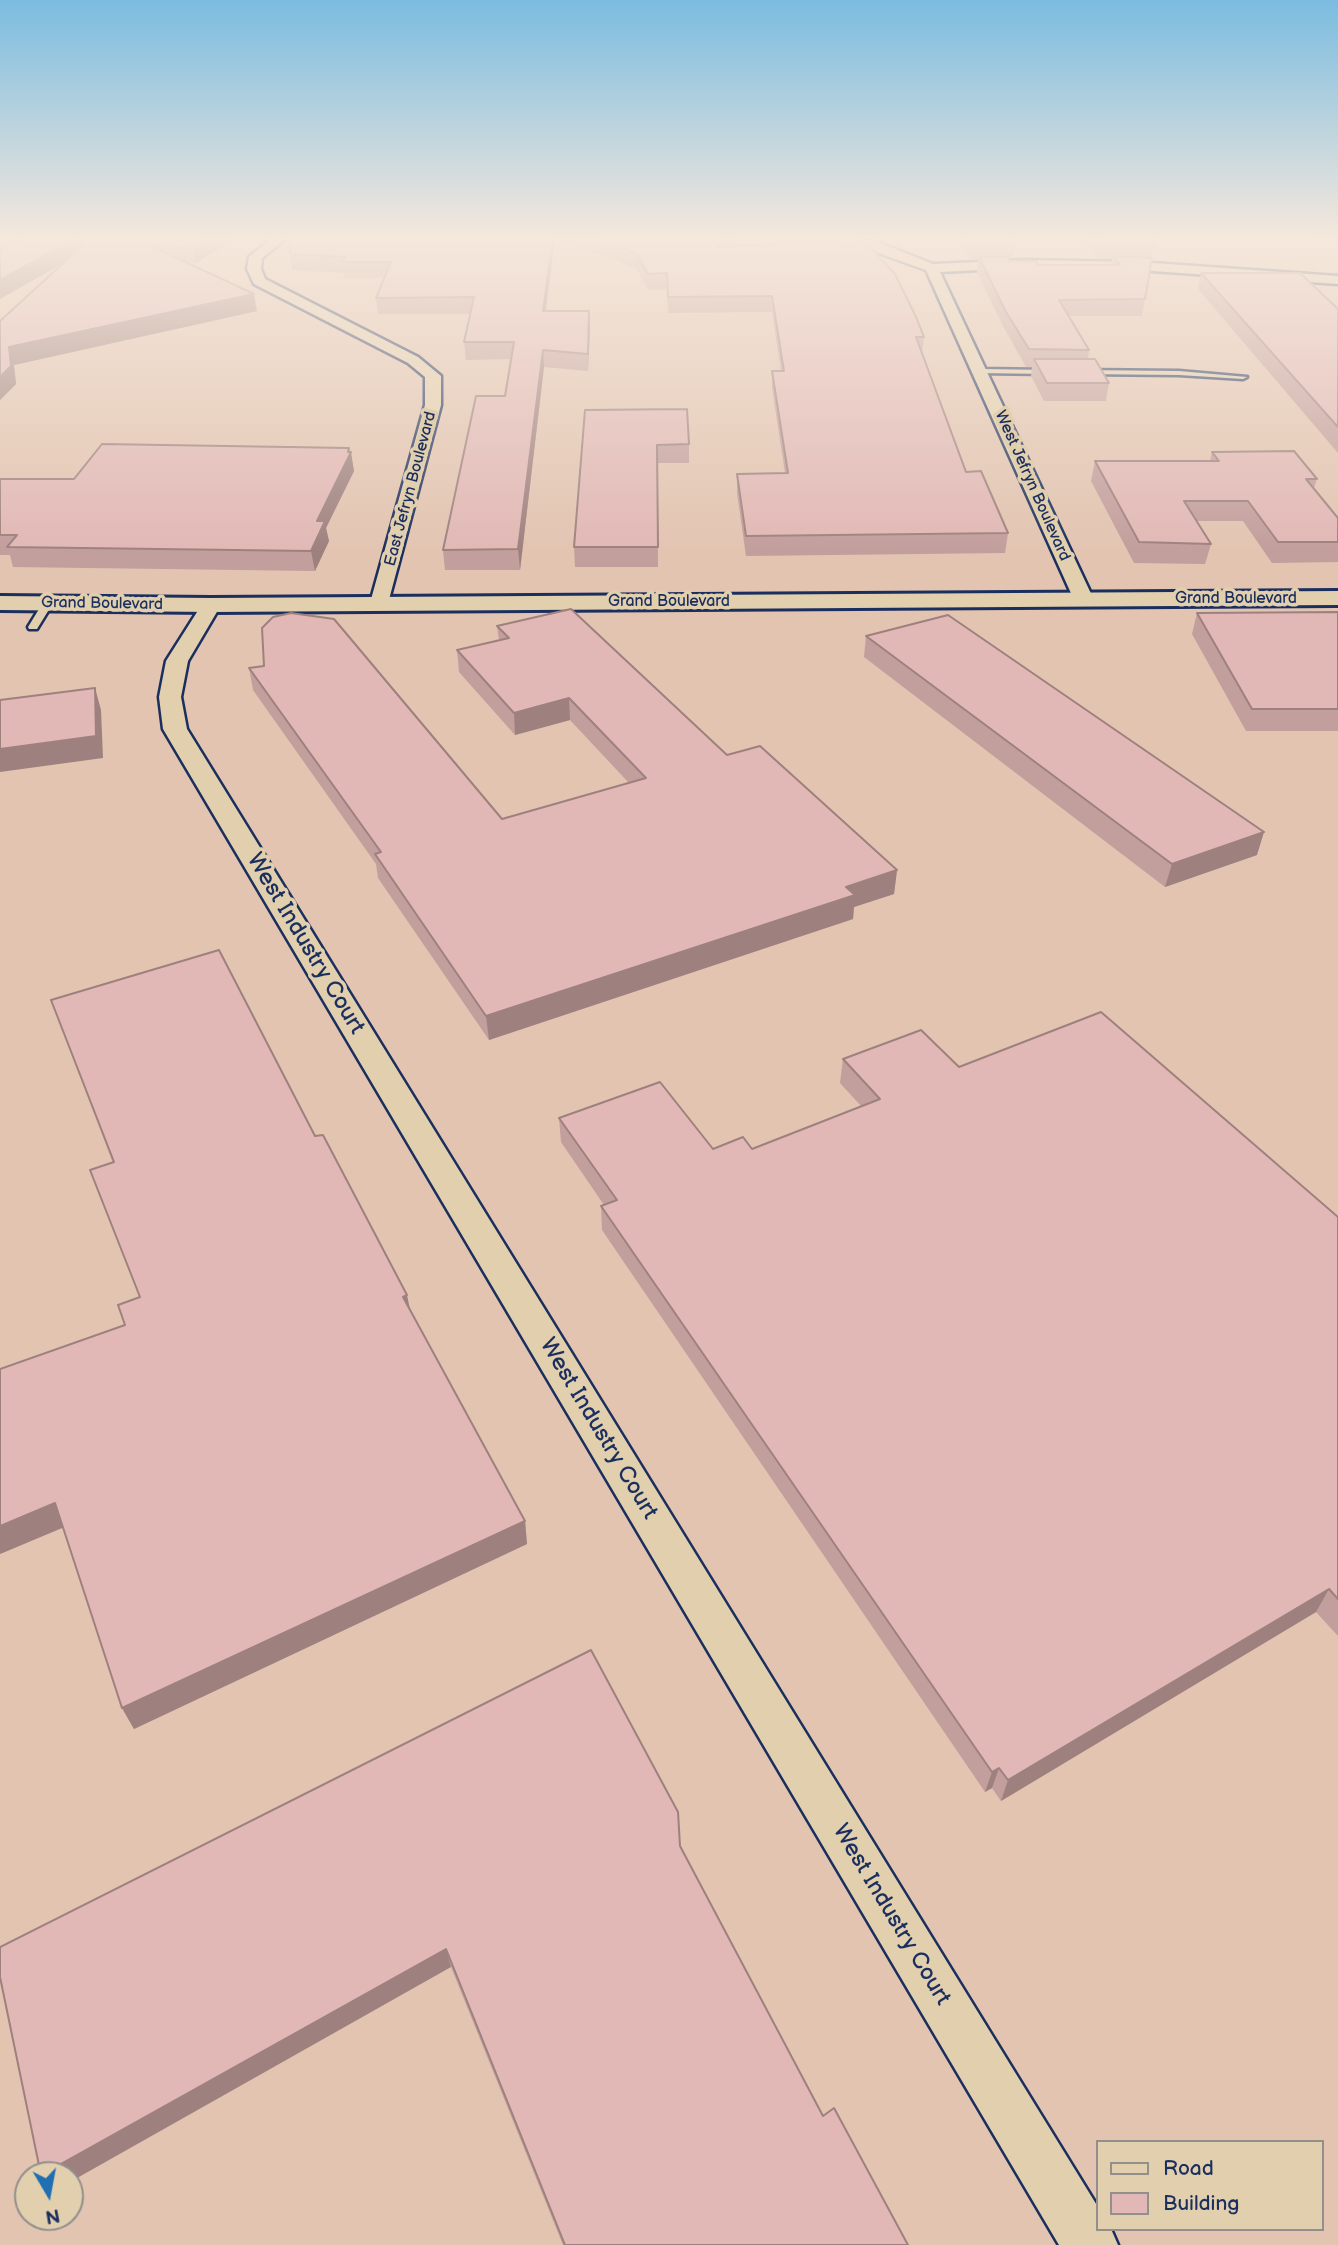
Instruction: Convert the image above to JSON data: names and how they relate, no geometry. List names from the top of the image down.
{
  "streets": {
    "street": [
      "West Jefryn Boulevard",
      "East Jefryn Boulevard",
      "Grand Boulevard",
      "West Industry Court"
    ]
  },
  "crossings": [
    ["West Jefryn Boulevard", "Grand Boulevard"],
    ["East Jefryn Boulevard", "Grand Boulevard"],
    ["Grand Boulevard", "West Industry Court"]
  ],
  "legend": ["Road", "Building"],
  "north": "bottom"
}
